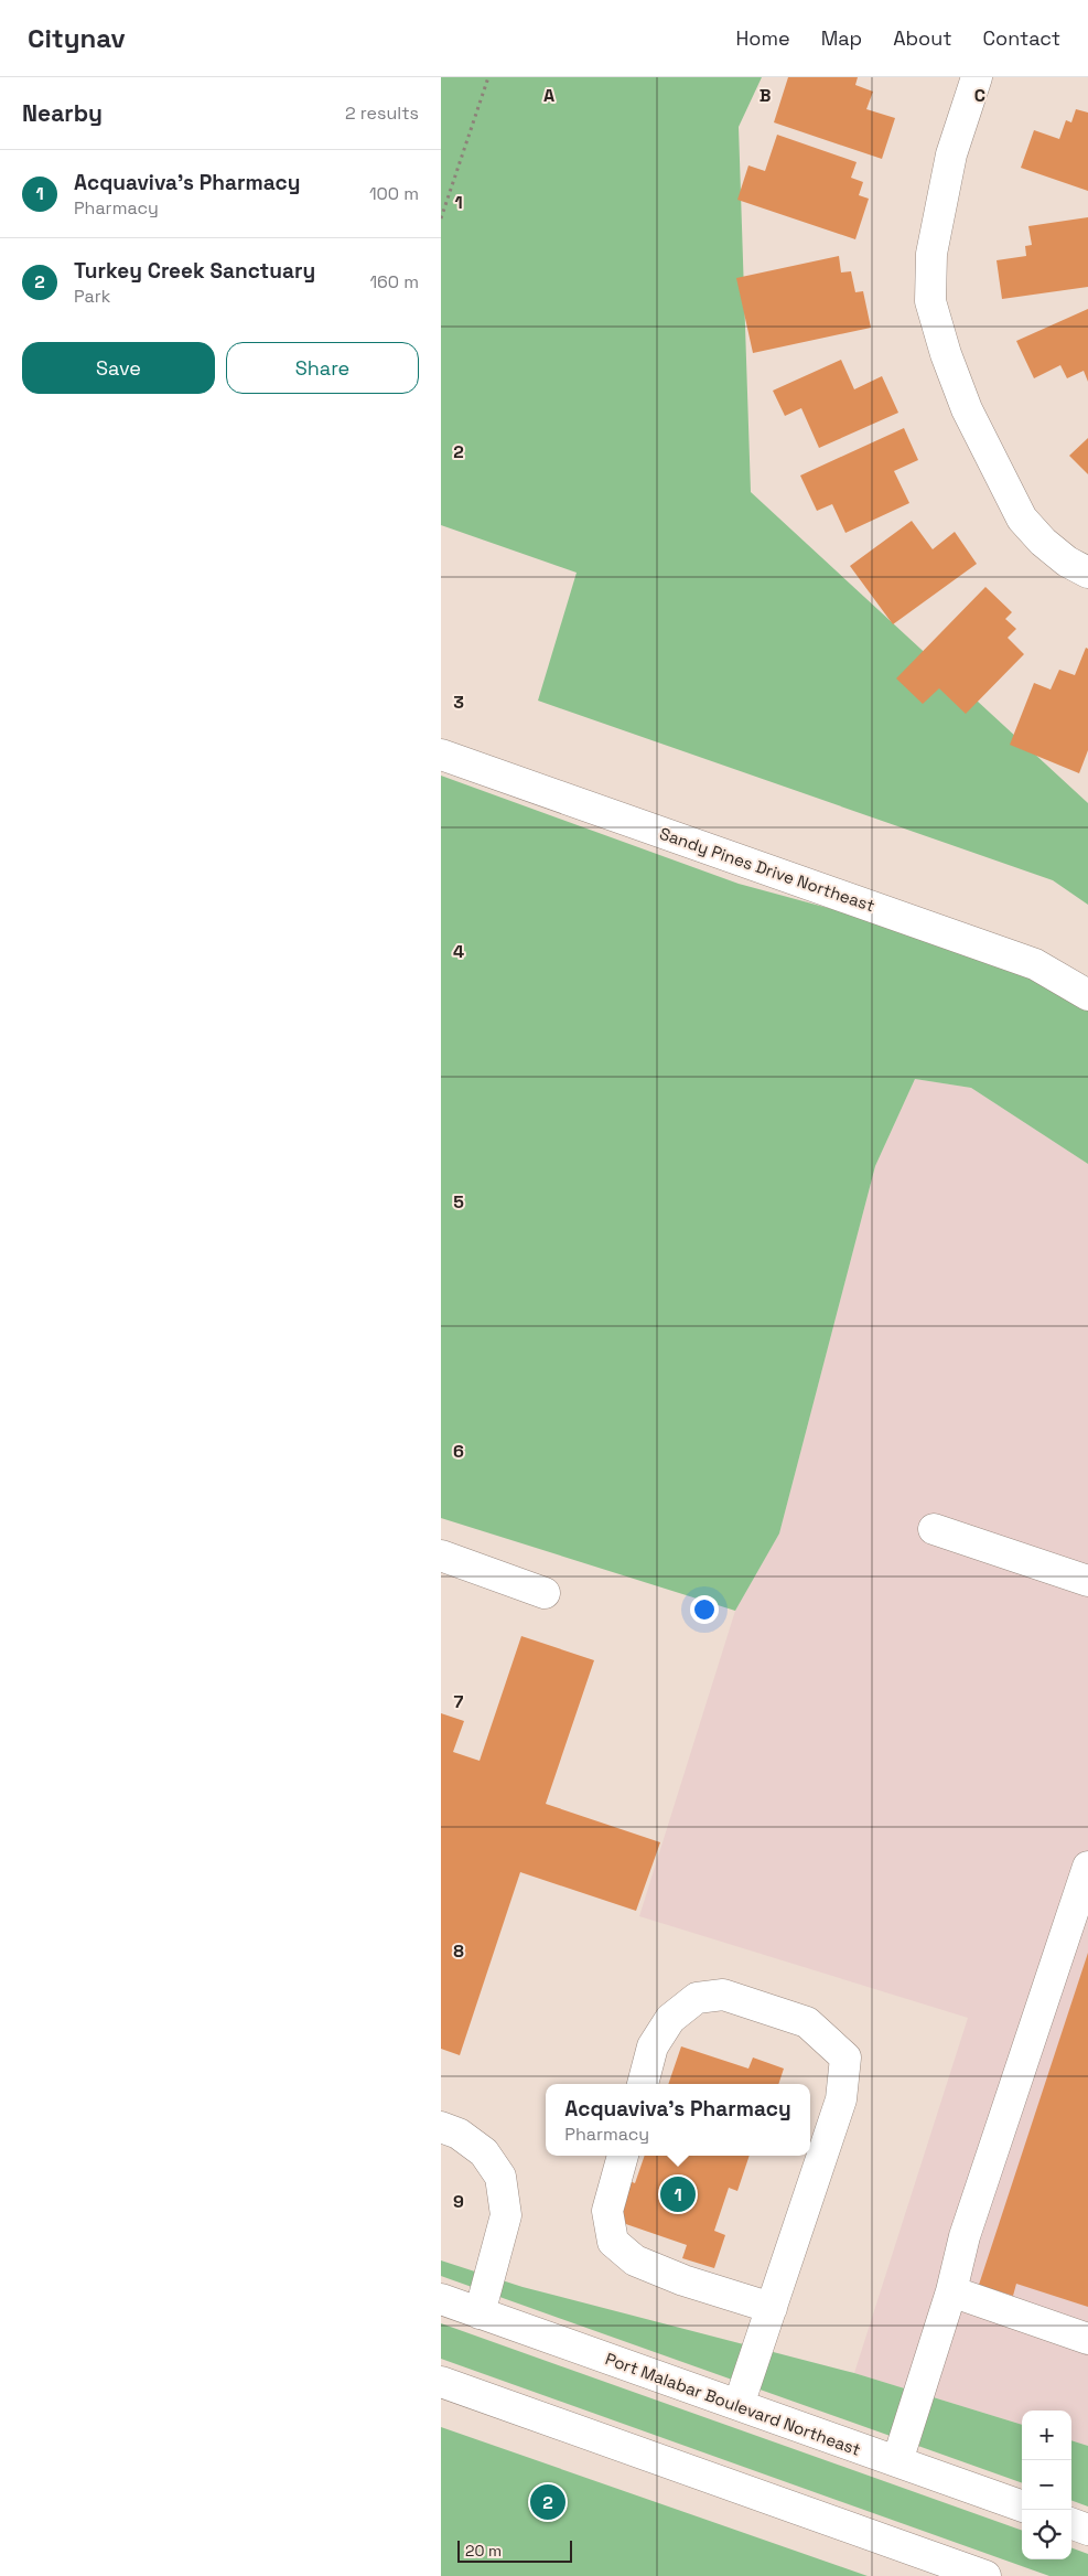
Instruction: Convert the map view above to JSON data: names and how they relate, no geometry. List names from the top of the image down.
{
  "streets": {
    "street": ["Sandy Pines Drive Northeast", "Port Malabar Boulevard Northeast"]
  },
  "scale_bar": "20 m",
  "page": {
    "header": "Citynav",
    "nav": [
      "Home",
      "Map",
      "About",
      "Contact"
    ],
    "heading": ["Nearby", "2 results"],
    "list": [
      {
        "mark": "1",
        "name": "Acquaviva's Pharmacy",
        "note": "Pharmacy",
        "value": "100 m"
      },
      {
        "mark": "2",
        "name": "Turkey Creek Sanctuary",
        "note": "Park",
        "value": "160 m"
      }
    ],
    "buttons": ["Save", "Share"],
    "popup": ["Acquaviva's Pharmacy", "Pharmacy"],
    "pins": ["1", "2"],
    "map_buttons": ["+", "−"],
    "scale": "20 m"
  },
  "grid": {
    "columns": ["A", "B", "C"],
    "rows": [
      "1",
      "2",
      "3",
      "4",
      "5",
      "6",
      "7",
      "8",
      "9"
    ]
  }
}
